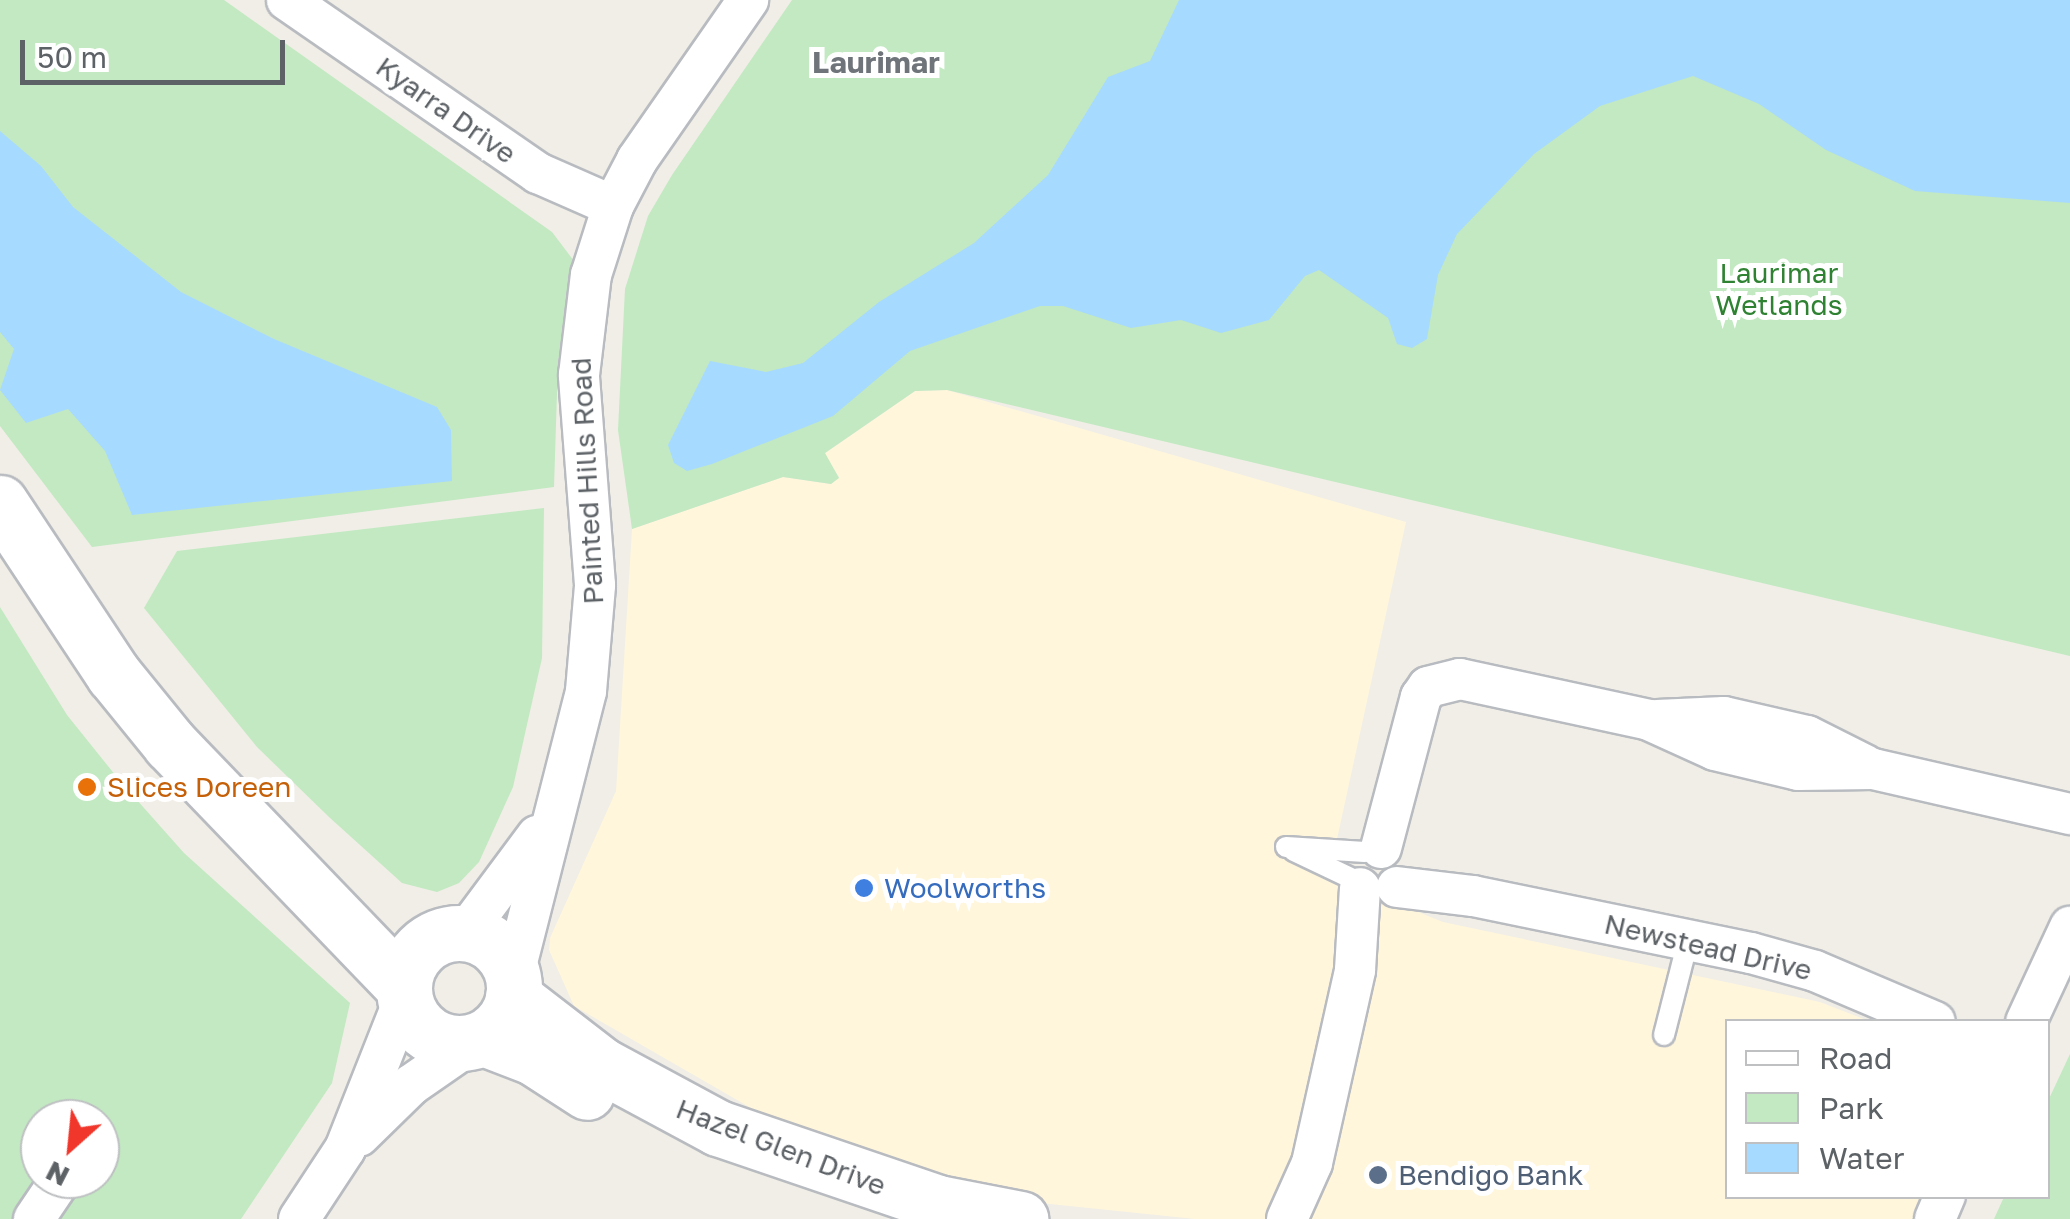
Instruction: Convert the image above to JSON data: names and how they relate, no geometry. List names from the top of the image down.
{
  "streets": {
    "street": [
      "Kyarra Drive",
      "Painted Hills Road",
      "Newstead Drive",
      "Hazel Glen Drive"
    ]
  },
  "crossings": [
    ["Kyarra Drive", "Painted Hills Road"],
    ["Painted Hills Road", "Hazel Glen Drive"]
  ],
  "districts": ["Laurimar"],
  "parks": ["Laurimar Wetlands"],
  "places": ["Slices Doreen", "Woolworths", "Bendigo Bank"],
  "legend": ["Road", "Park", "Water"],
  "scale_bar": "50 m",
  "north": "bottom left"
}
